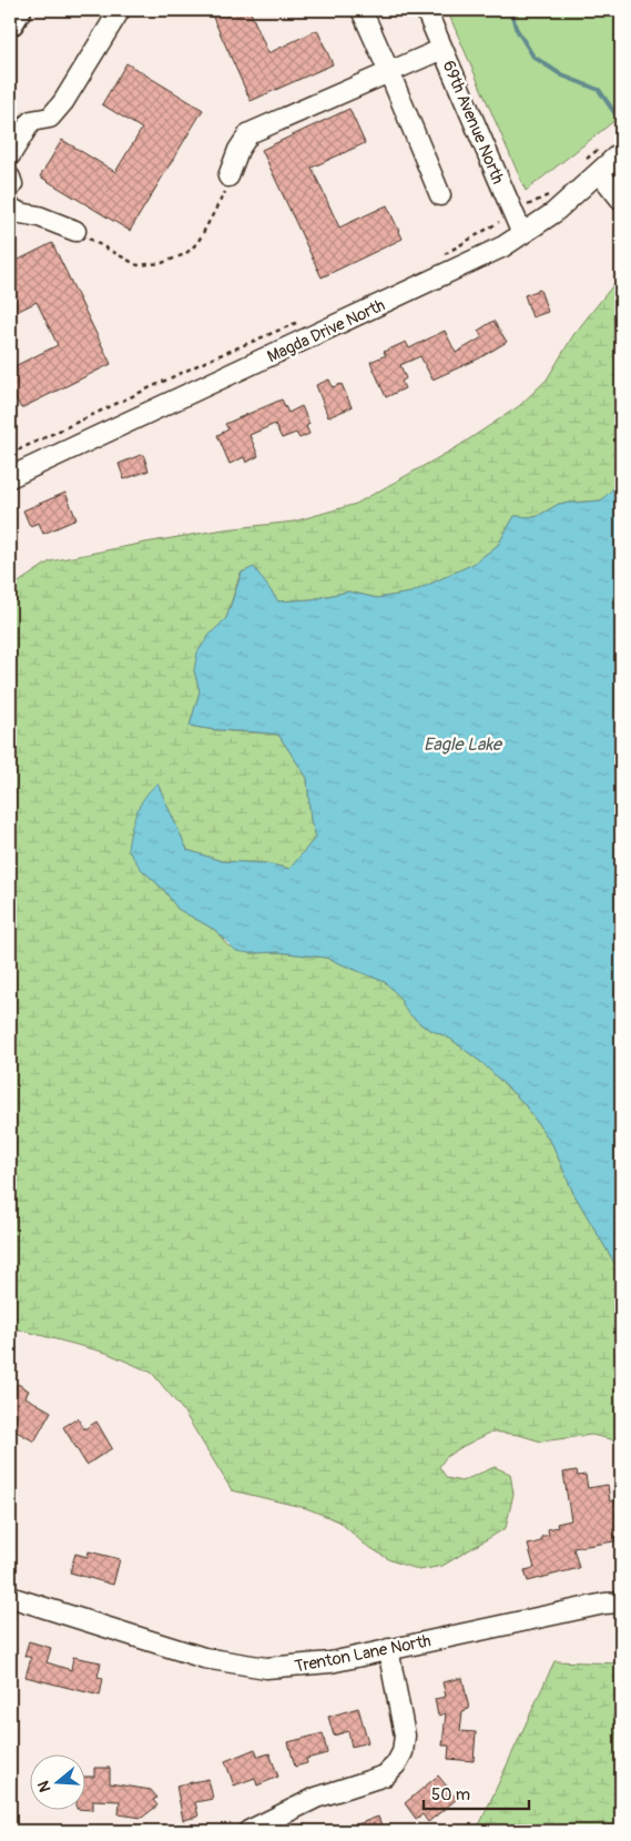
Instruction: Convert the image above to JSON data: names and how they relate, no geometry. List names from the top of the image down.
{
  "streets": {
    "street": ["69th Avenue North", "Magda Drive North", "Trenton Lane North"]
  },
  "crossings": [
    ["69th Avenue North", "Magda Drive North"]
  ],
  "water": ["Eagle Lake"],
  "scale_bar": "50 m",
  "north": "left"
}
